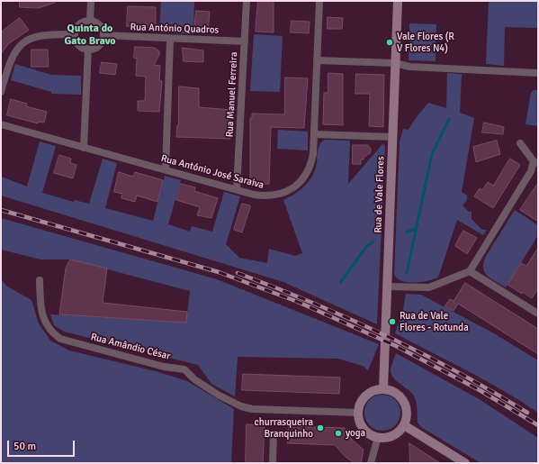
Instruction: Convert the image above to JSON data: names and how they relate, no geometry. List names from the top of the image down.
{
  "streets": {
    "street": [
      "Rua António Quadros",
      "Rua Manuel Ferreira",
      "Rua António José Saraiva",
      "Rua de Vale Flores",
      "Rua Amândio César"
    ]
  },
  "crossings": [
    ["Rua António Quadros", "Rua Manuel Ferreira"],
    ["Rua Manuel Ferreira", "Rua António José Saraiva"],
    ["Rua de Vale Flores", "Rua Amândio César"]
  ],
  "districts": ["Quinta do Gato Bravo"],
  "places": [
    "Vale Flores (R V Flores N4)",
    "Rua de Vale Flores - Rotunda",
    "churrasqueira Branquinho",
    "yoga"
  ],
  "scale_bar": "50 m"
}
